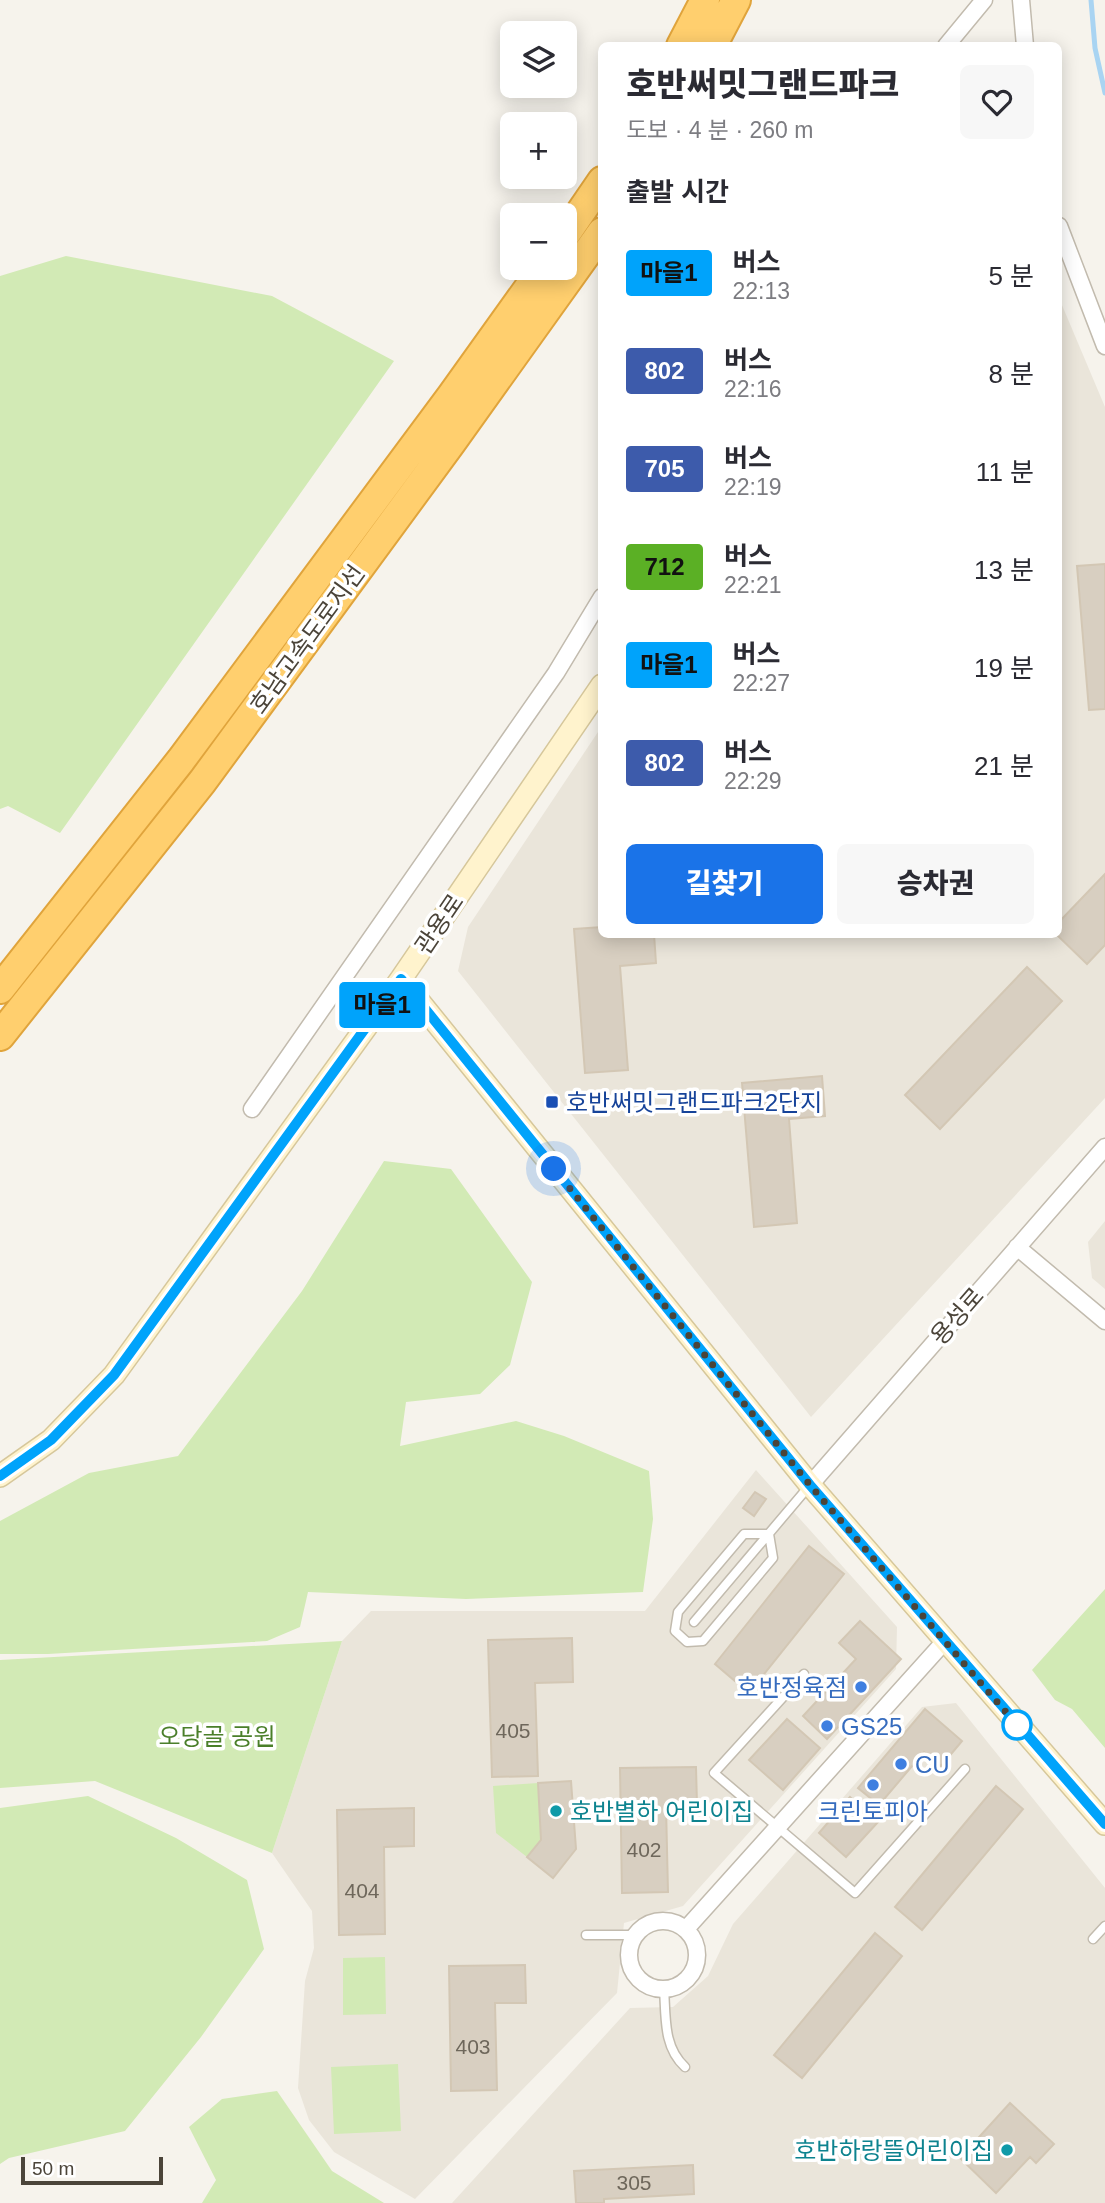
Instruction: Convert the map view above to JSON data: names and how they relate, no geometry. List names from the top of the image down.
{
  "streets": {
    "highway": ["호남고속도로지선"],
    "main road": ["관용로"],
    "street": ["용성로"]
  },
  "parks": ["오당골 공원"],
  "places": {
    "transit": ["호반써밋그랜드파크2단지"],
    "other": [
      "호반정육점",
      "GS25",
      "CU",
      "크린토피아",
      "호반별하 어린이집",
      "호반하랑뜰어린이집"
    ]
  },
  "lines": ["bus line 마을1"],
  "house_numbers": [
    "405",
    "402",
    "404",
    "403",
    "305"
  ],
  "scale_bar": "50 m",
  "page": {
    "on_map": "마을1",
    "map_buttons": ["+", "−"],
    "heading": [
      ["호반써밋그랜드파크", "도보 · 4 분 · 260 m"],
      "출발 시간"
    ],
    "list": [
      {
        "mark": "마을1",
        "name": "버스",
        "note": "22:13",
        "value": "5 분"
      },
      {
        "mark": "802",
        "name": "버스",
        "note": "22:16",
        "value": "8 분"
      },
      {
        "mark": "705",
        "name": "버스",
        "note": "22:19",
        "value": "11 분"
      },
      {
        "mark": "712",
        "name": "버스",
        "note": "22:21",
        "value": "13 분"
      },
      {
        "mark": "마을1",
        "name": "버스",
        "note": "22:27",
        "value": "19 분"
      },
      {
        "mark": "802",
        "name": "버스",
        "note": "22:29",
        "value": "21 분"
      }
    ],
    "buttons": ["길찾기", "승차권"],
    "scale": "50 m"
  }
}
